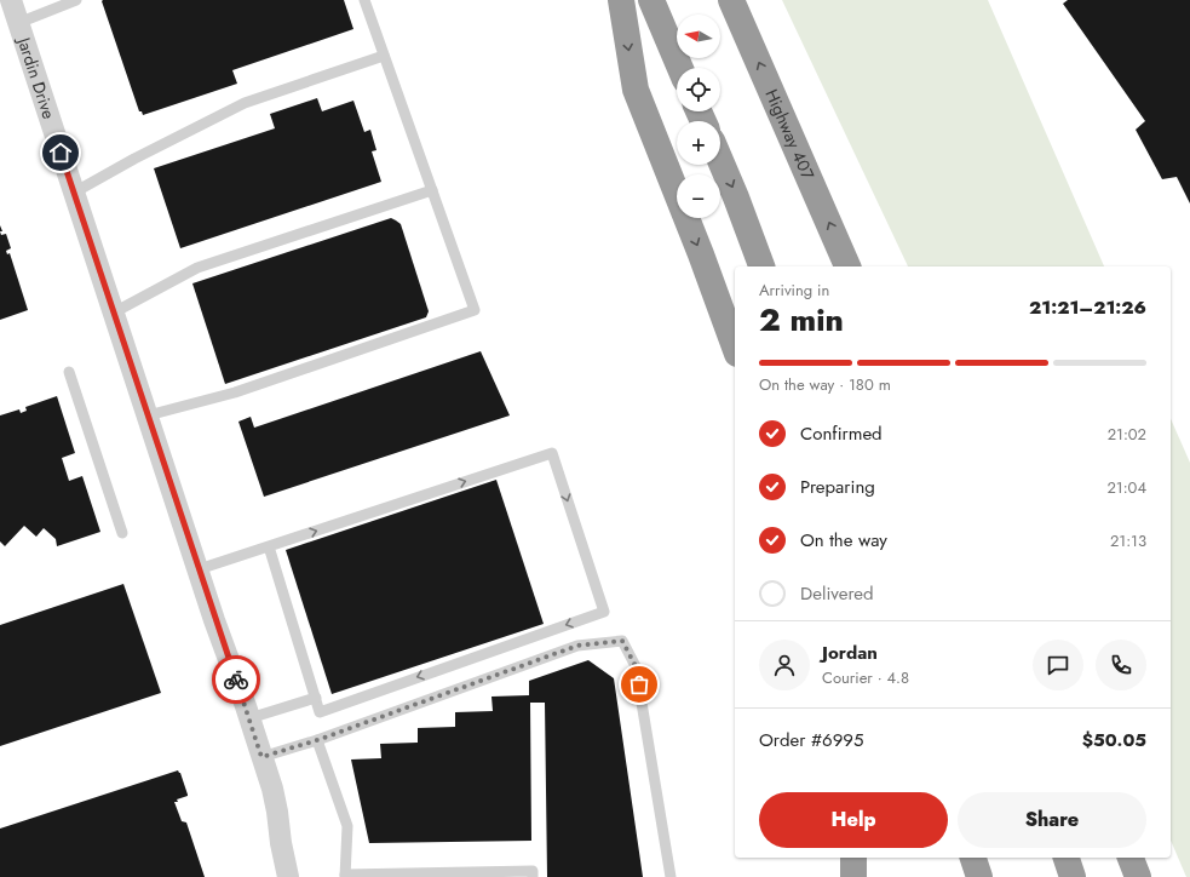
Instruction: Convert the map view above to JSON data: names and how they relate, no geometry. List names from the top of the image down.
{
  "streets": {
    "highway": ["Highway 407"],
    "street": ["Jardin Drive"]
  },
  "north": "left",
  "page": {
    "map_buttons": ["+", "−"],
    "heading": ["2 min", "Arriving in", "21:21–21:26"],
    "panel": [
      "Jordan",
      "Courier · 4.8",
      "Order #6995",
      "$50.05"
    ],
    "bar": "On the way · 180 m",
    "list": [
      ["Confirmed", "21:02"],
      ["Preparing", "21:04"],
      ["On the way", "21:13"],
      "Delivered"
    ],
    "buttons": ["Help", "Share"]
  }
}
